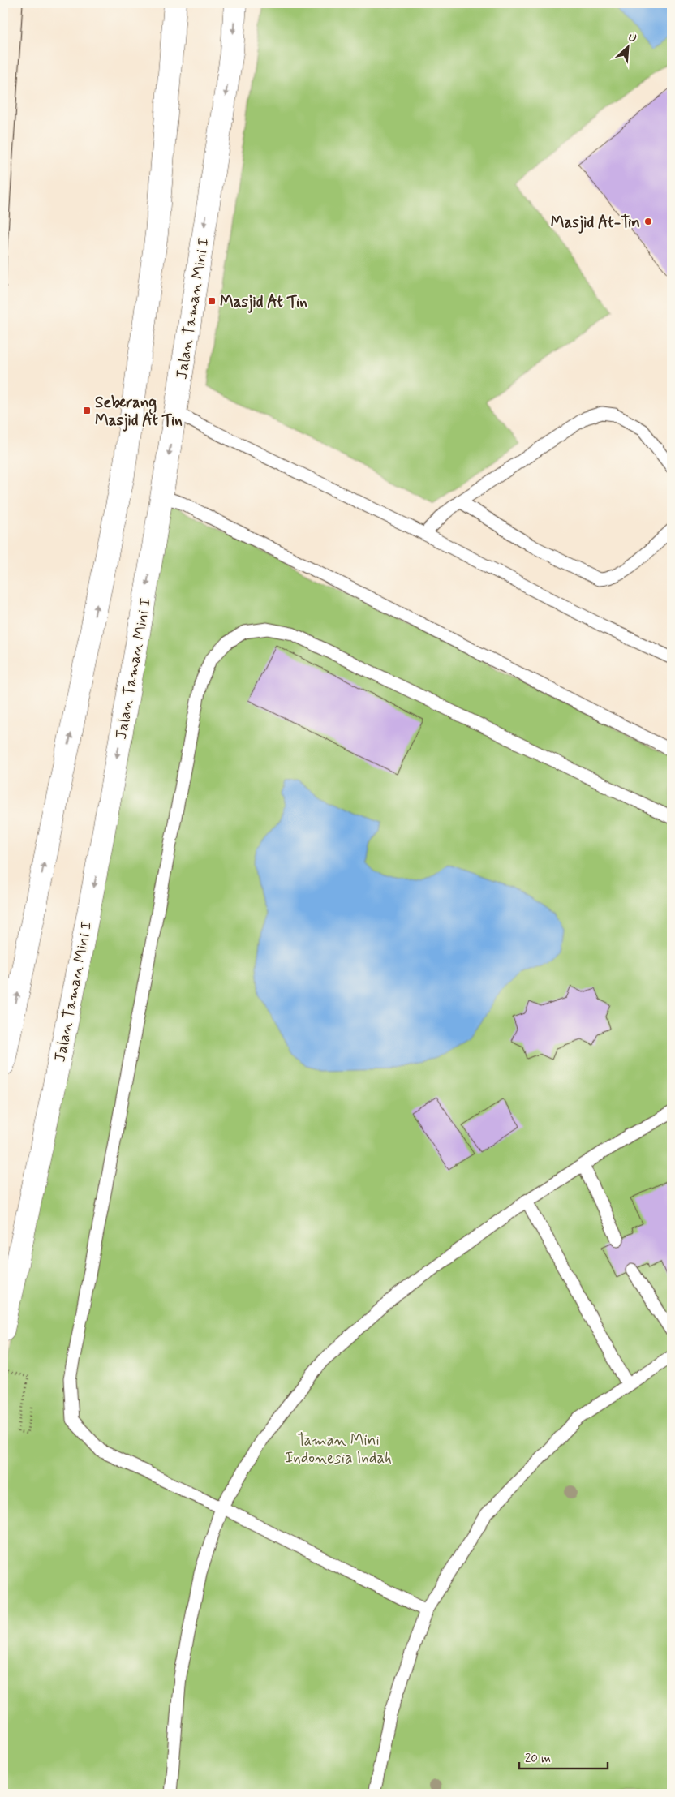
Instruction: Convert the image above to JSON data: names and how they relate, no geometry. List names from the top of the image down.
{
  "streets": {
    "main road": ["Jalan Taman Mini I"]
  },
  "parks": ["Taman Mini Indonesia Indah"],
  "places": {
    "other": ["Masjid At-Tin"],
    "transit": ["Masjid At Tin", "Seberang Masjid At Tin"]
  },
  "scale_bar": "20 m",
  "north": "top right"
}
